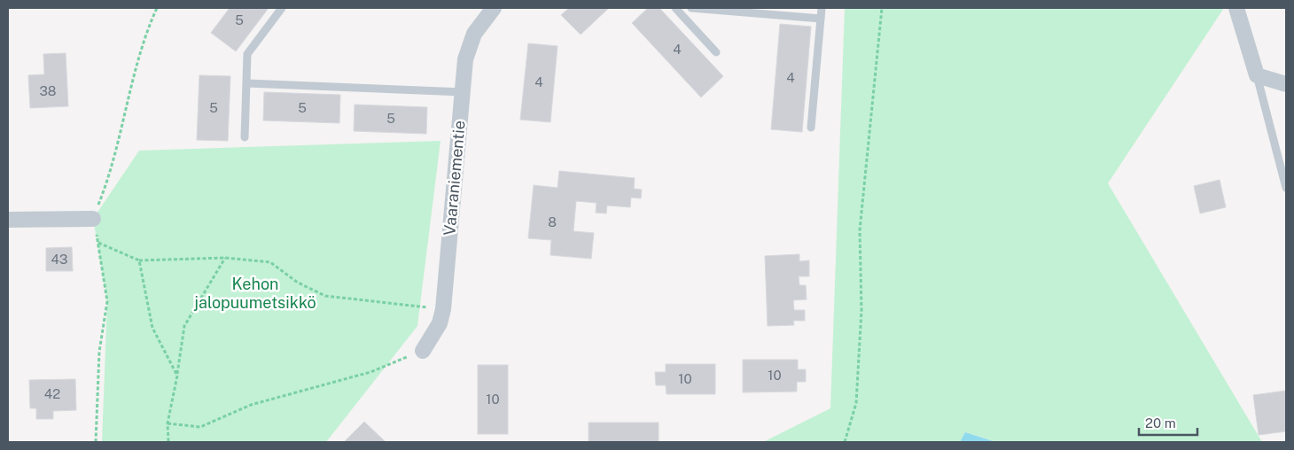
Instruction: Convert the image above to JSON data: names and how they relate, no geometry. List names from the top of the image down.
{
  "streets": {
    "street": ["Vaaraniementie"]
  },
  "parks": ["Kehon jalopuumetsikkö"],
  "house_numbers": [
    "5",
    "4",
    "4",
    "4",
    "38",
    "5",
    "5",
    "5",
    "8",
    "43",
    "10",
    "10",
    "42",
    "10"
  ],
  "scale_bar": "20 m"
}
